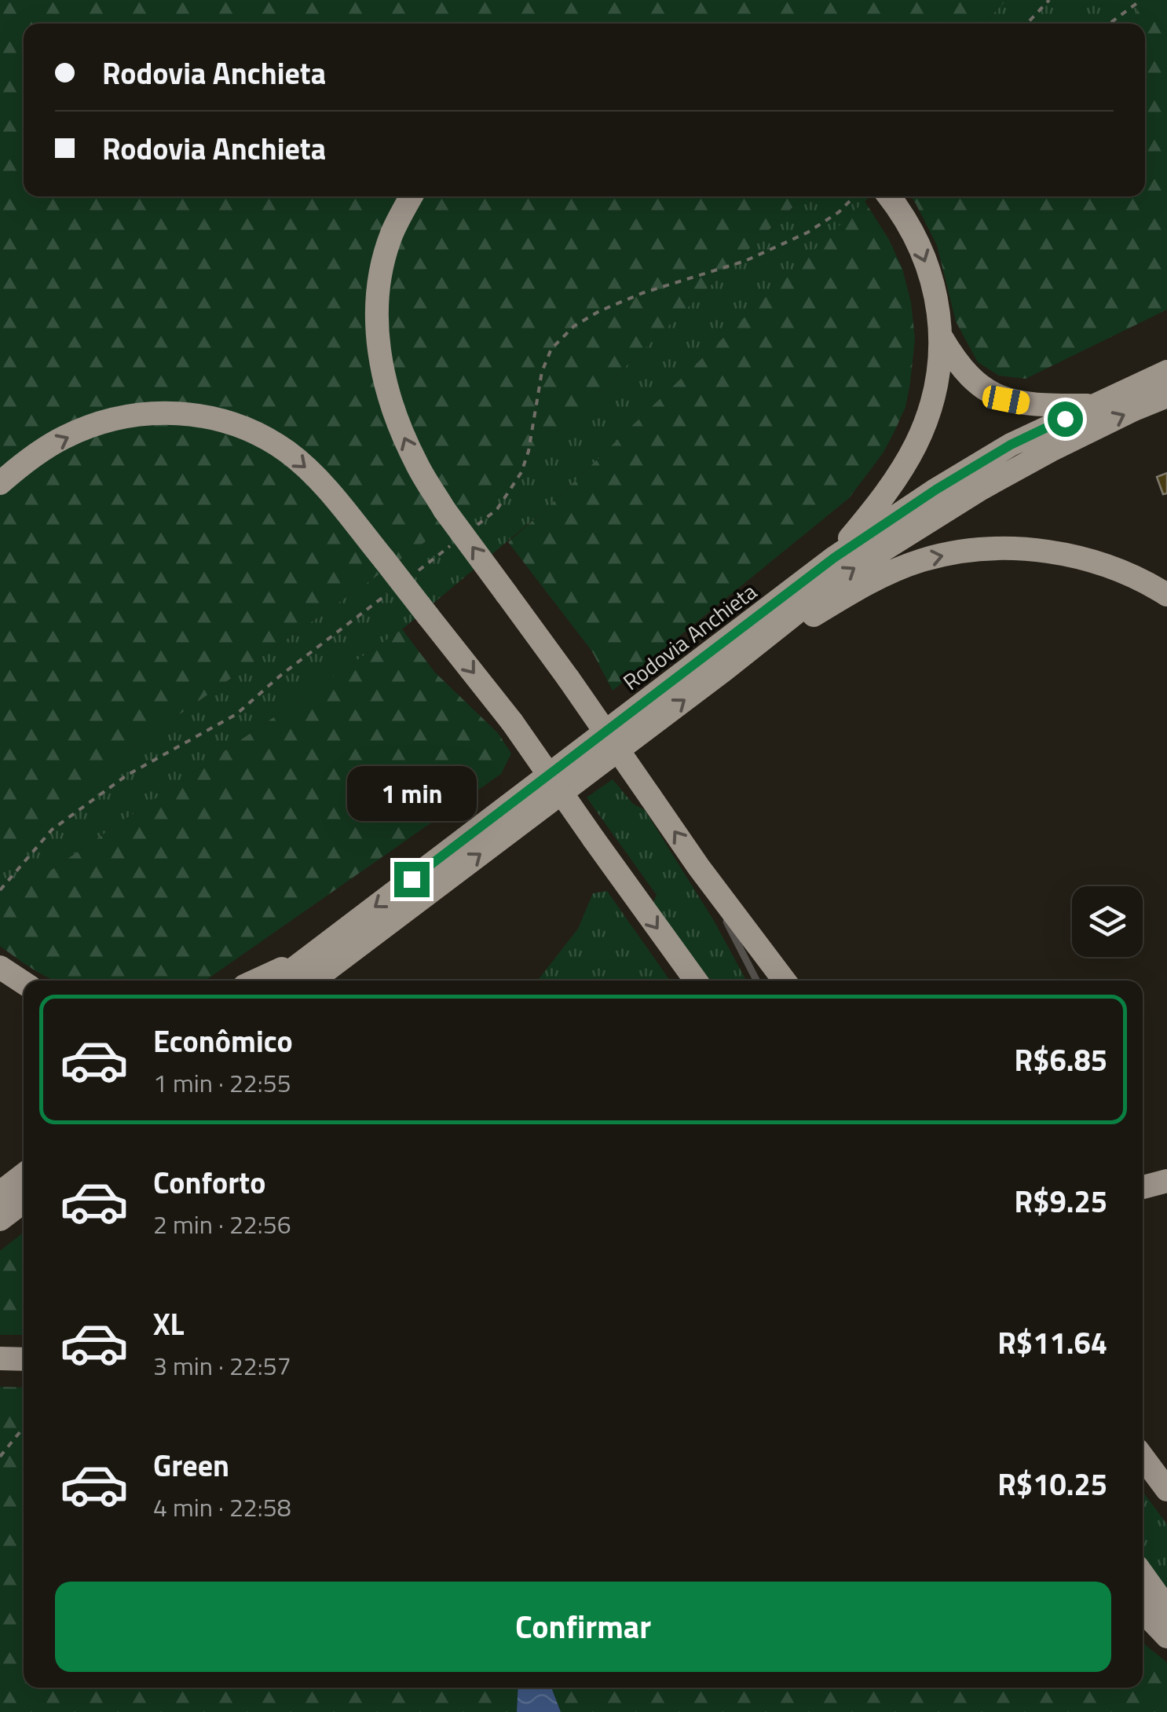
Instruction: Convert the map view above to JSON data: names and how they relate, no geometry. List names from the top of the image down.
{
  "streets": {
    "highway": ["Rodovia Anchieta"]
  },
  "page": {
    "banner": ["Rodovia Anchieta", "Rodovia Anchieta"],
    "bubble": "1 min",
    "list": [
      {
        "name": "Econômico",
        "note": "1 min · 22:55",
        "value": "R$6.85"
      },
      {
        "name": "Conforto",
        "note": "2 min · 22:56",
        "value": "R$9.25"
      },
      {
        "name": "XL",
        "note": "3 min · 22:57",
        "value": "R$11.64"
      },
      {
        "name": "Green",
        "note": "4 min · 22:58",
        "value": "R$10.25"
      }
    ],
    "buttons": "Confirmar"
  }
}
